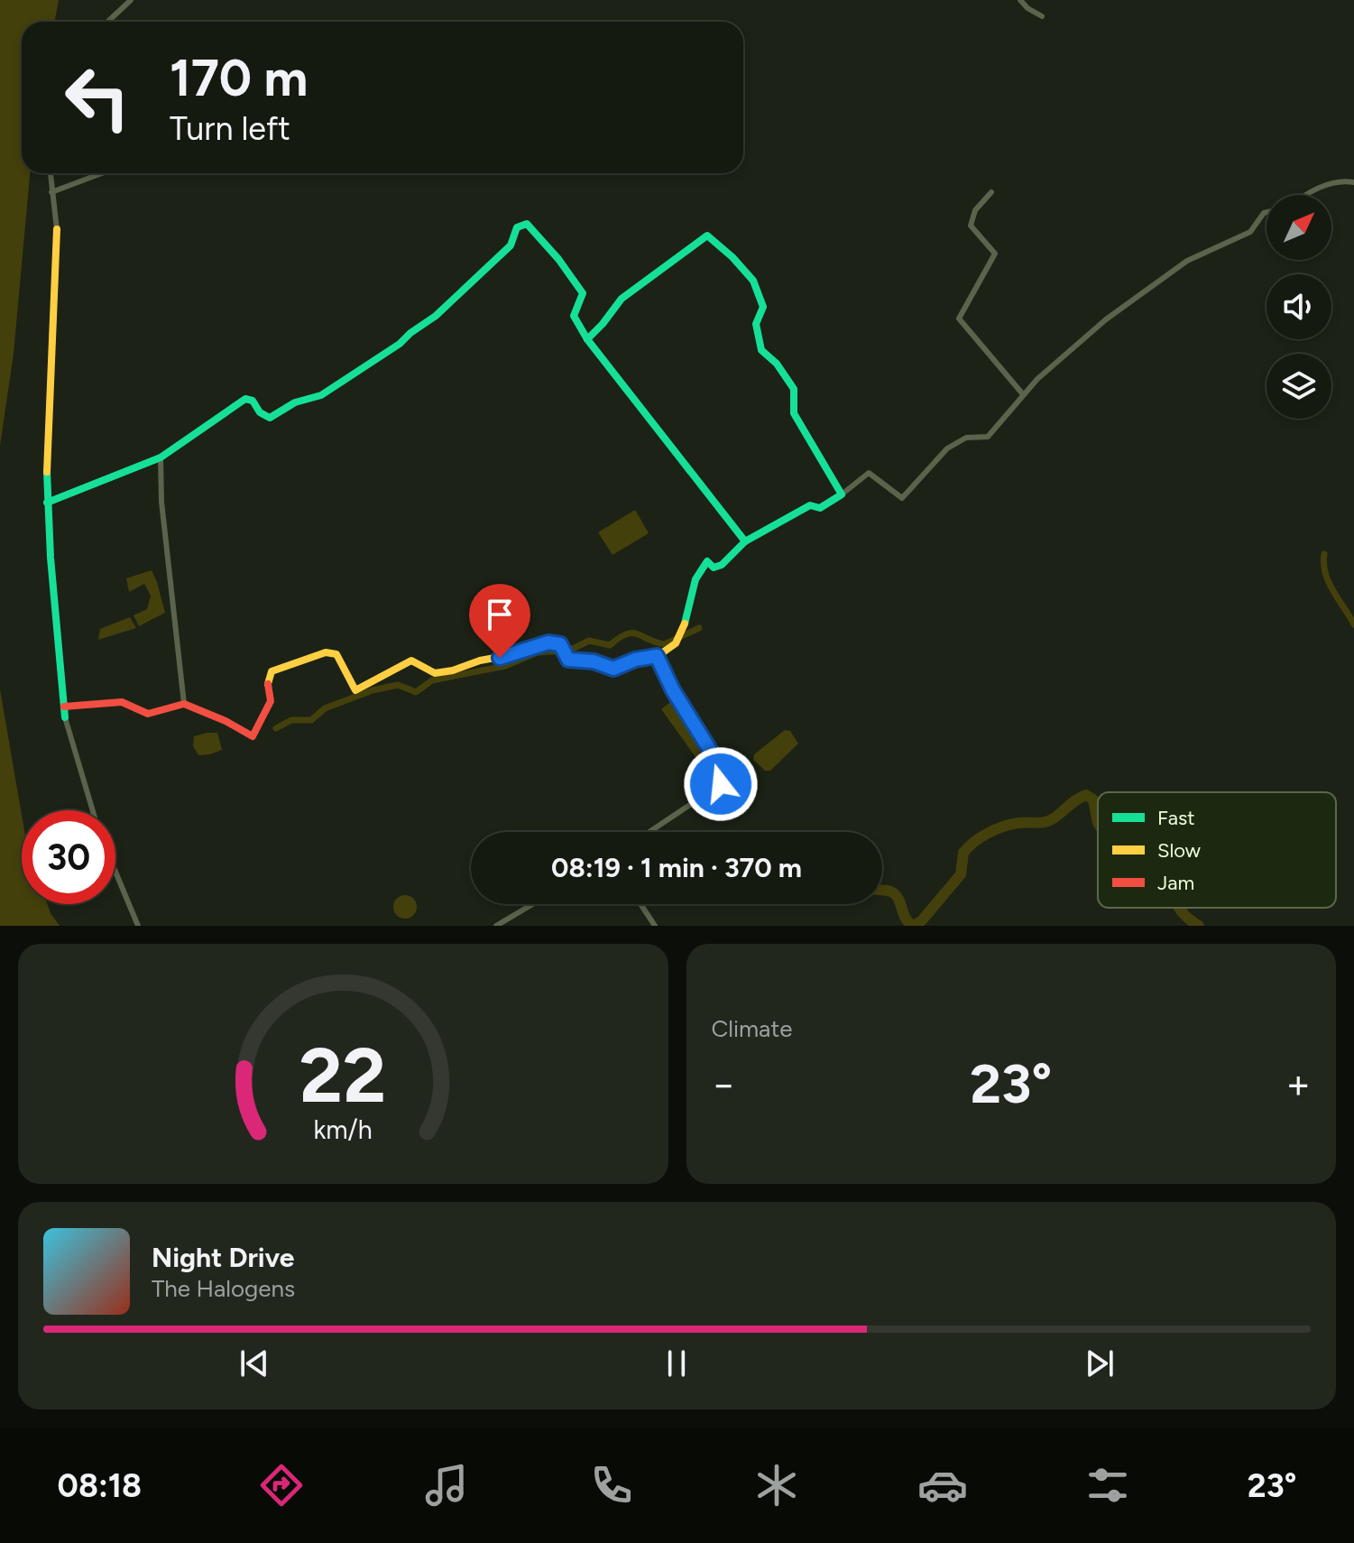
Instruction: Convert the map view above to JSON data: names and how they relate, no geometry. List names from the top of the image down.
{
  "legend": ["Fast", "Slow", "Jam"],
  "north": "top right",
  "page": {
    "turn": ["170 m", "Turn left"],
    "limit": "30",
    "trip": "08:19 · 1 min · 370 m",
    "tile": "Climate",
    "heat": ["−", "23°", "+"],
    "song": ["Night Drive", "The Halogens"],
    "tabs": ["08:18", "23°"],
    "gauge": ["22", "km/h"]
  }
}
